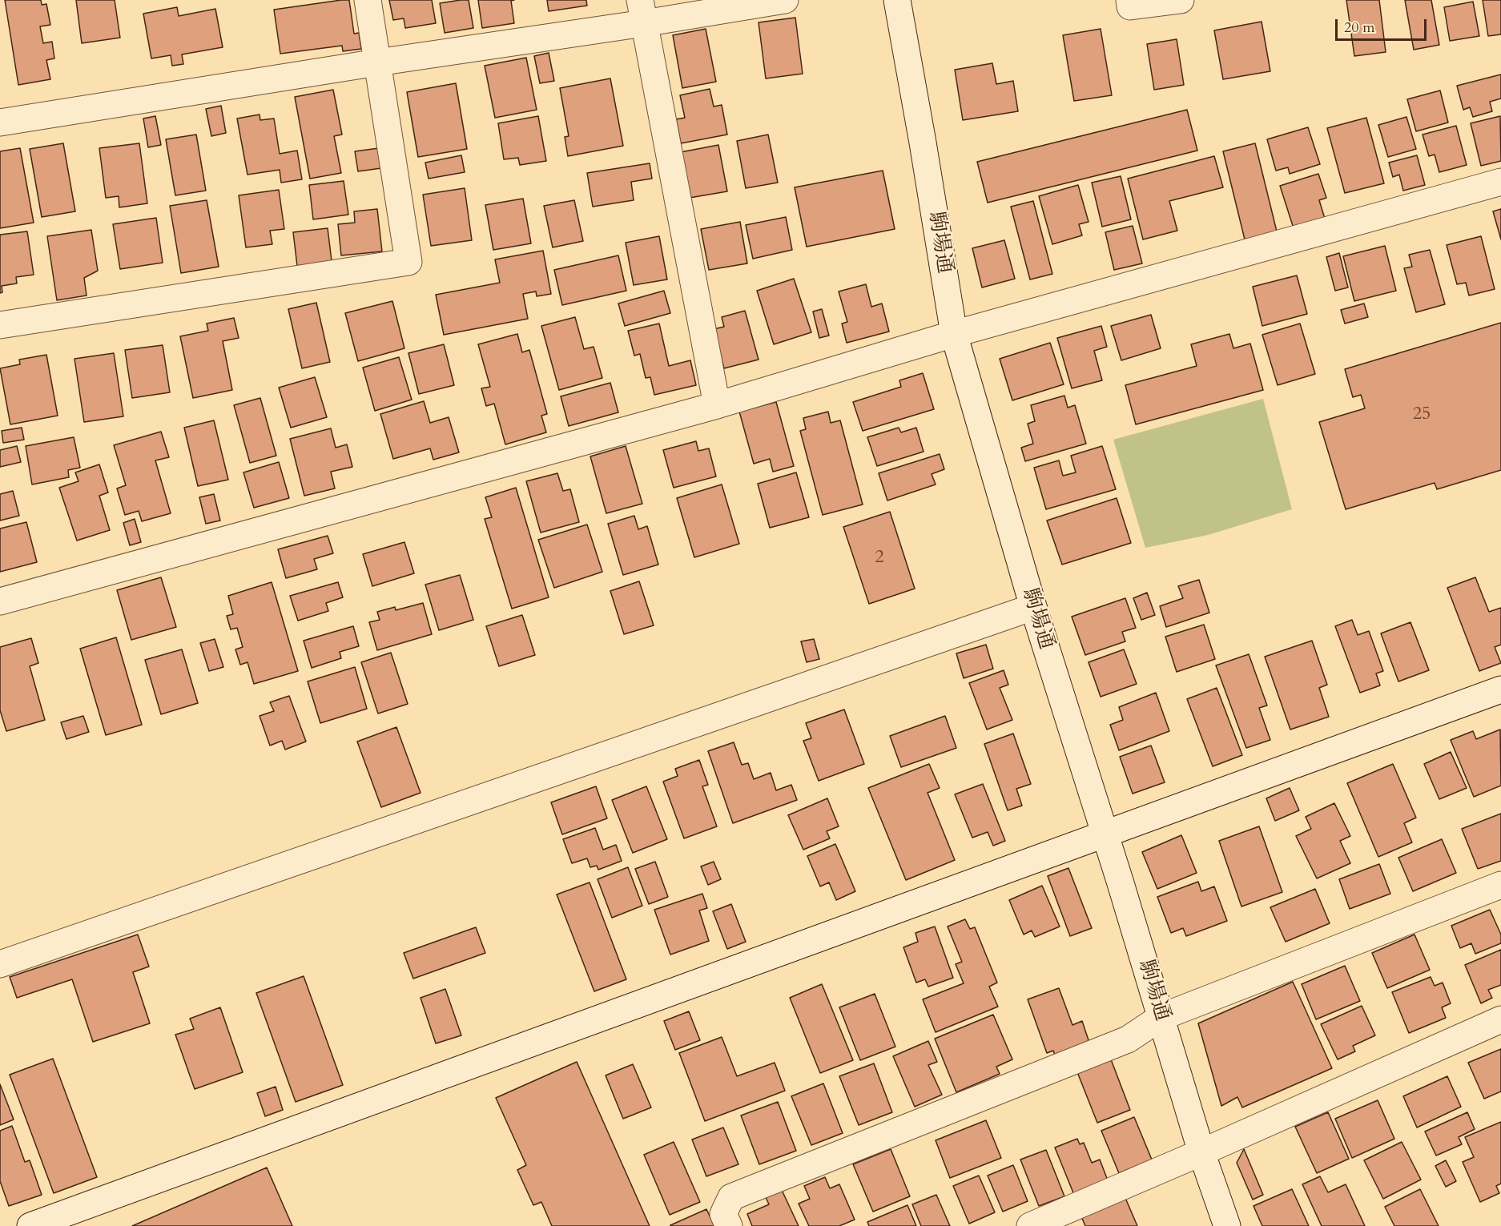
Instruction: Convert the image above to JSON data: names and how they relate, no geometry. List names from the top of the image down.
{
  "streets": {
    "street": ["駒場通"]
  },
  "house_numbers": ["25", "2"],
  "scale_bar": "20 m"
}
